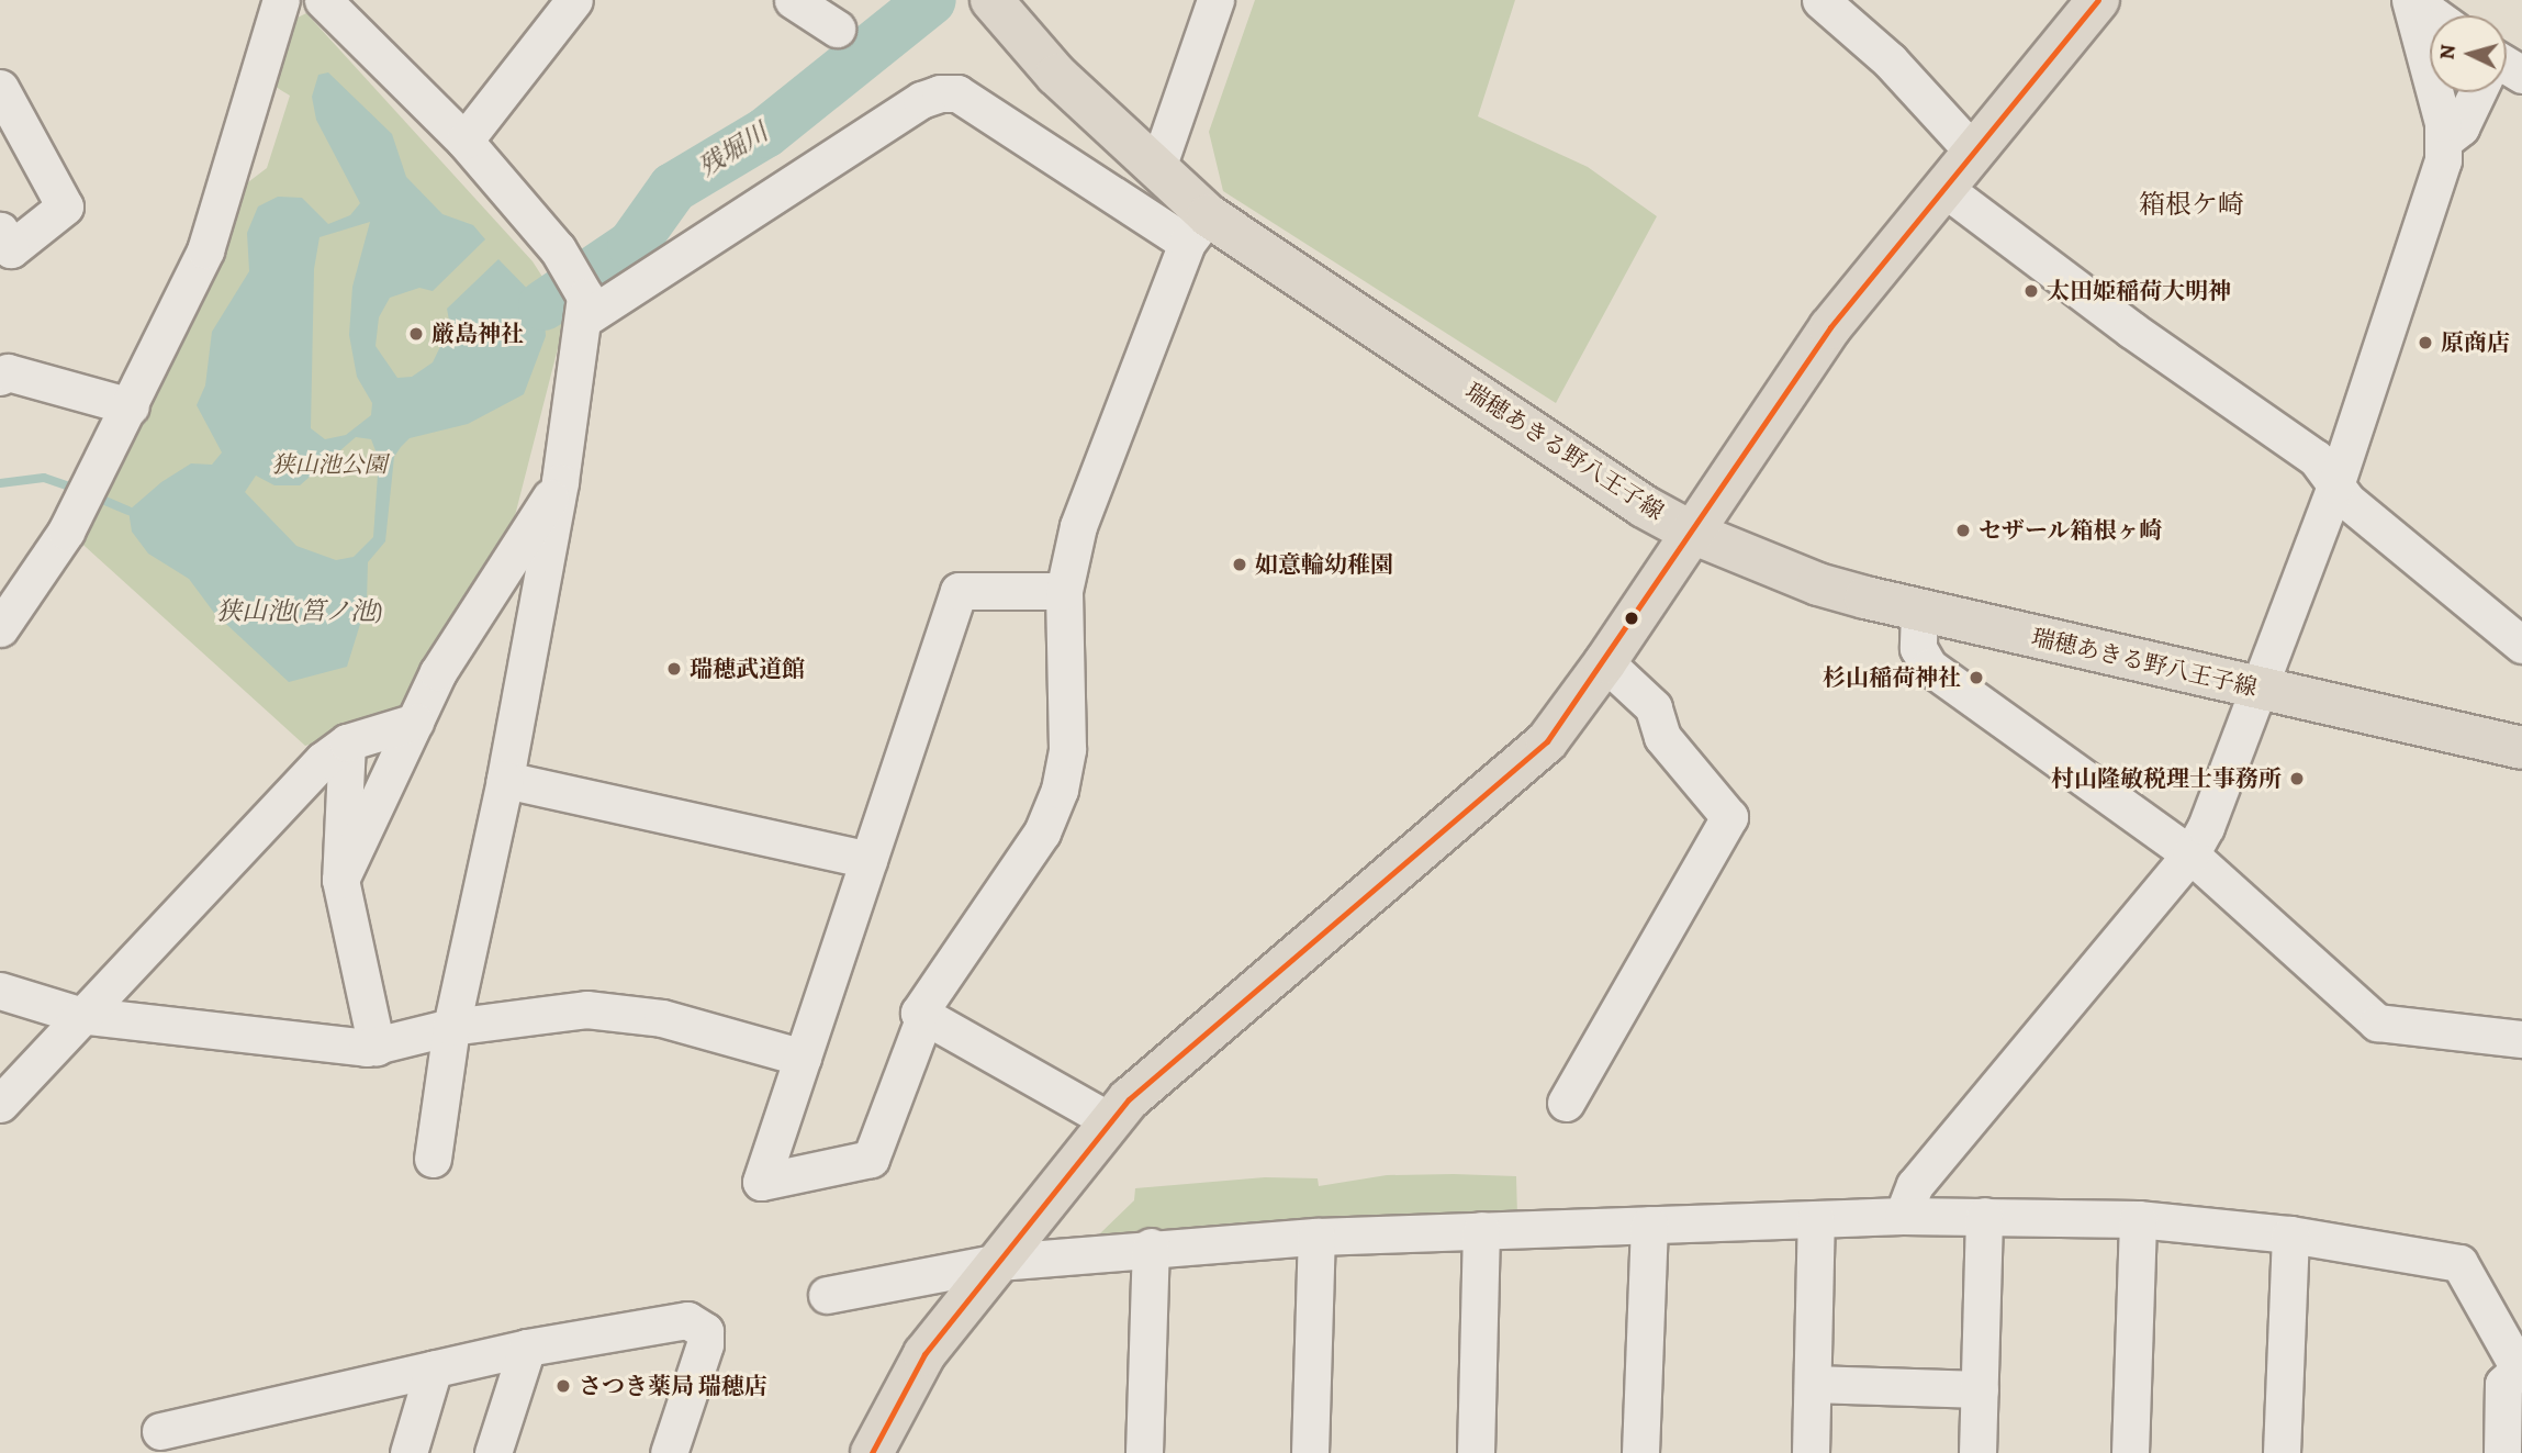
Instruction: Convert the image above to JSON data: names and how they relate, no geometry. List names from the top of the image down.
{
  "streets": {
    "main road": ["瑞穂あきる野八王子線"]
  },
  "districts": ["箱根ケ崎"],
  "water": ["残堀川", "狭山池(筥ノ池)"],
  "parks": ["狭山池公園"],
  "places": [
    "太田姫稲荷大明神",
    "厳島神社",
    "原商店",
    "セザール箱根ヶ崎",
    "如意輪幼稚園",
    "瑞穂武道館",
    "杉山稲荷神社",
    "村山隆敏税理士事務所",
    "さつき薬局 瑞穂店"
  ],
  "north": "left"
}
